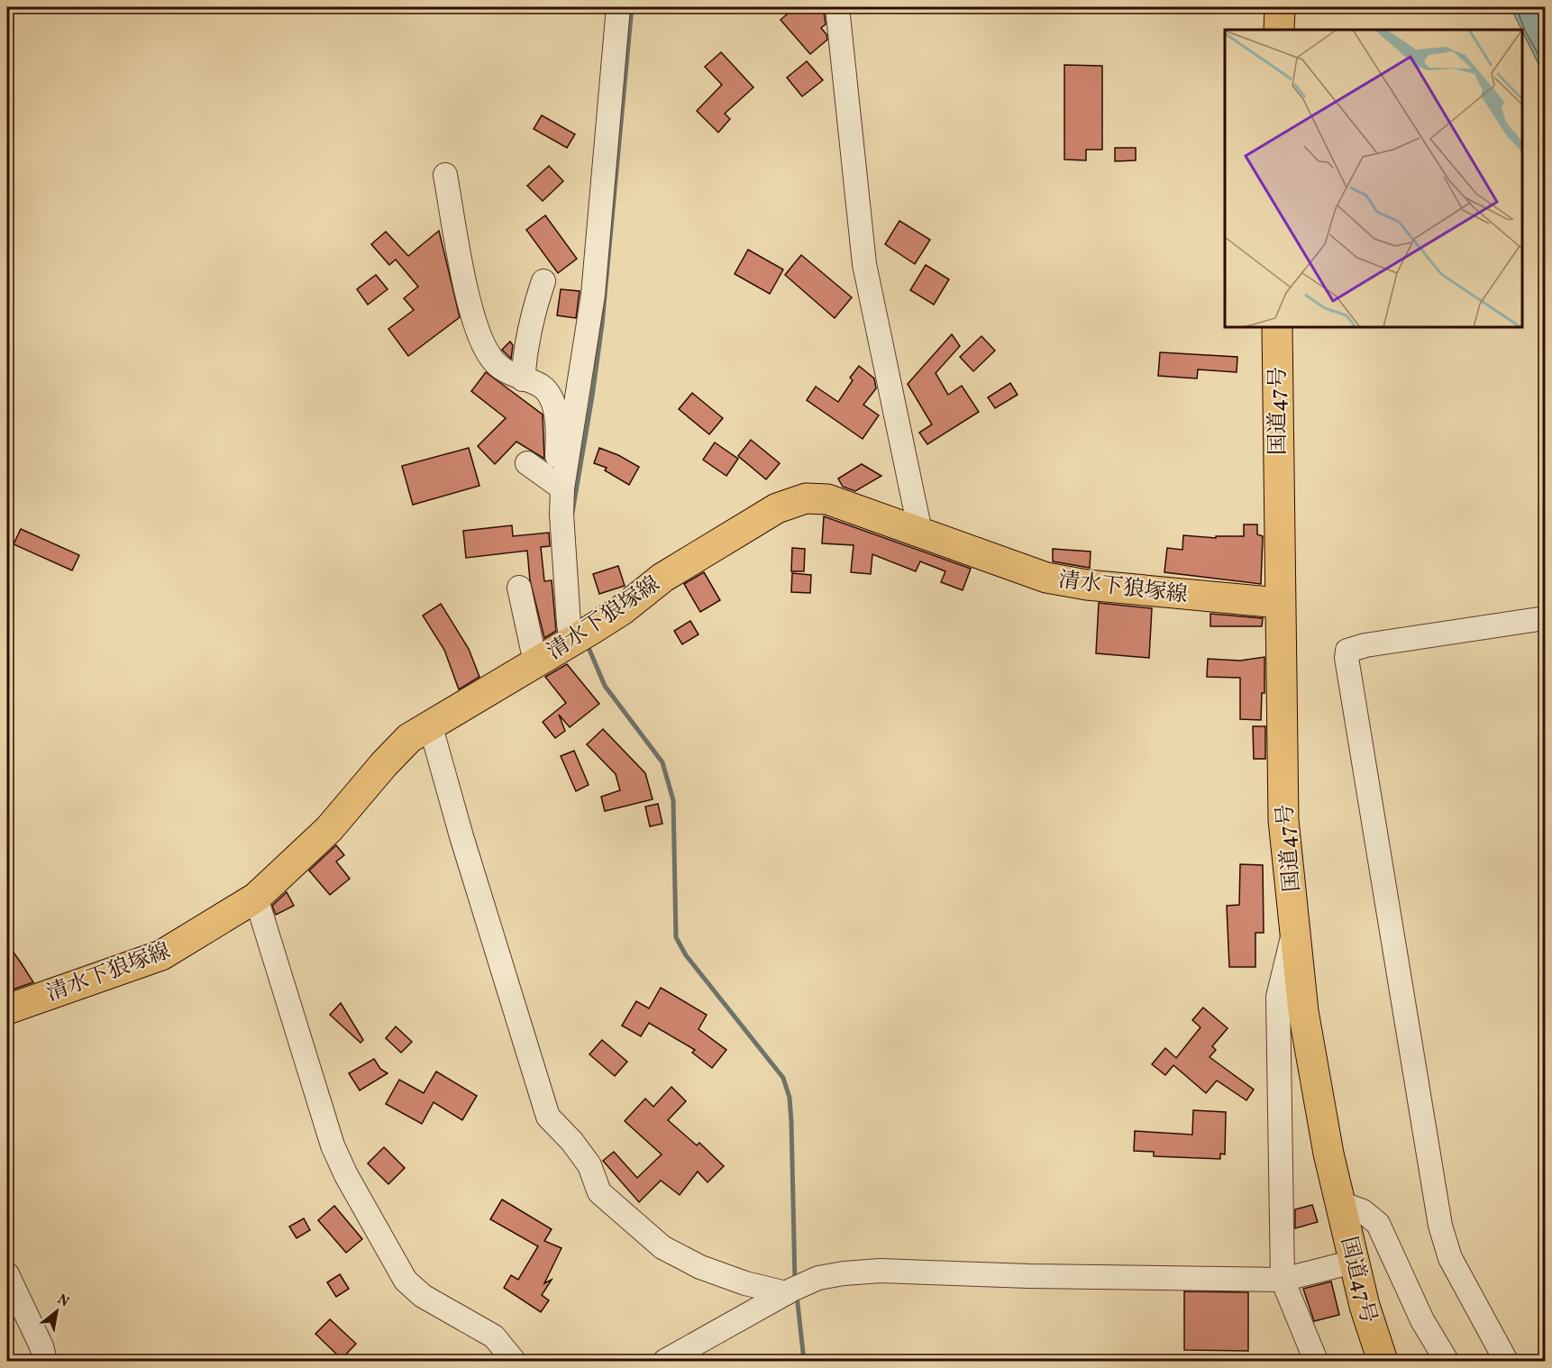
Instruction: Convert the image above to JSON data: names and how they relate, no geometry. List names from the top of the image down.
{
  "streets": {
    "main road": ["国道47号", "清水下狼塚線"]
  },
  "crossings": [
    ["国道47号", "清水下狼塚線"]
  ],
  "north": "top right"
}
